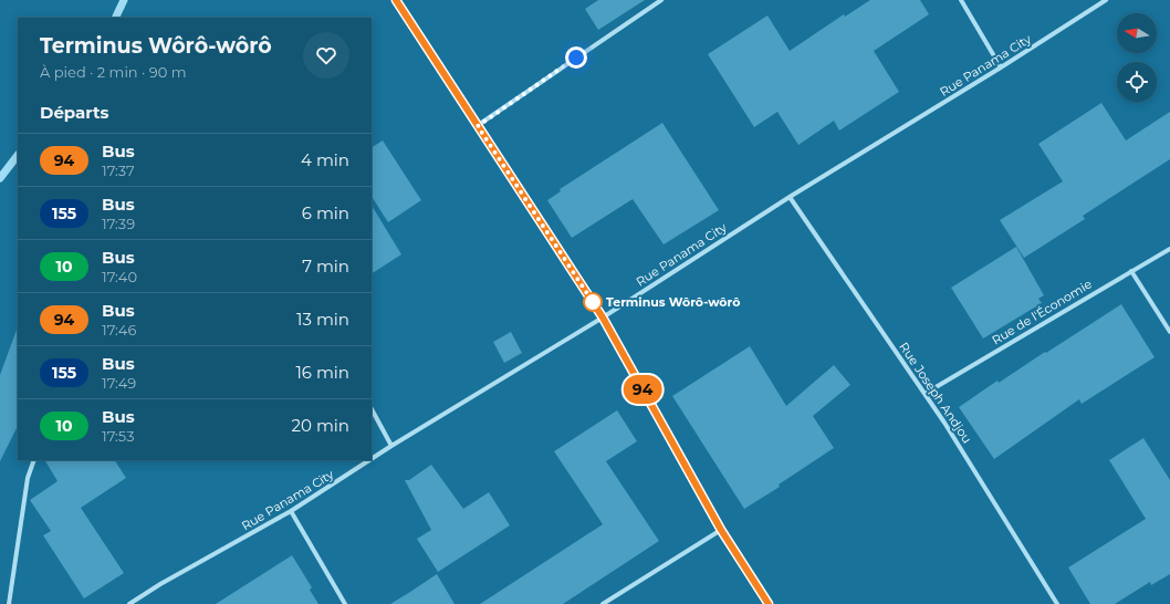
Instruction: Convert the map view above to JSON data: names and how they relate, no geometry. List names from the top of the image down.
{
  "streets": {
    "street": ["Rue Panama City", "Rue de l'Économie", "Rue Joseph Andjou"]
  },
  "crossings": [
    ["Rue Panama City", "Rue Joseph Andjou"],
    ["Rue de l'Économie", "Rue Joseph Andjou"]
  ],
  "places": ["Terminus Wôrô-wôrô"],
  "lines": ["bus line 94"],
  "north": "left",
  "page": {
    "on_map": "94",
    "heading": [
      ["Terminus Wôrô-wôrô", "À pied · 2 min · 90 m"],
      "Départs"
    ],
    "list": [
      {
        "mark": "94",
        "name": "Bus",
        "note": "17:37",
        "value": "4 min"
      },
      {
        "mark": "155",
        "name": "Bus",
        "note": "17:39",
        "value": "6 min"
      },
      {
        "mark": "10",
        "name": "Bus",
        "note": "17:40",
        "value": "7 min"
      },
      {
        "mark": "94",
        "name": "Bus",
        "note": "17:46",
        "value": "13 min"
      },
      {
        "mark": "155",
        "name": "Bus",
        "note": "17:49",
        "value": "16 min"
      },
      {
        "mark": "10",
        "name": "Bus",
        "note": "17:53",
        "value": "20 min"
      }
    ]
  }
}
